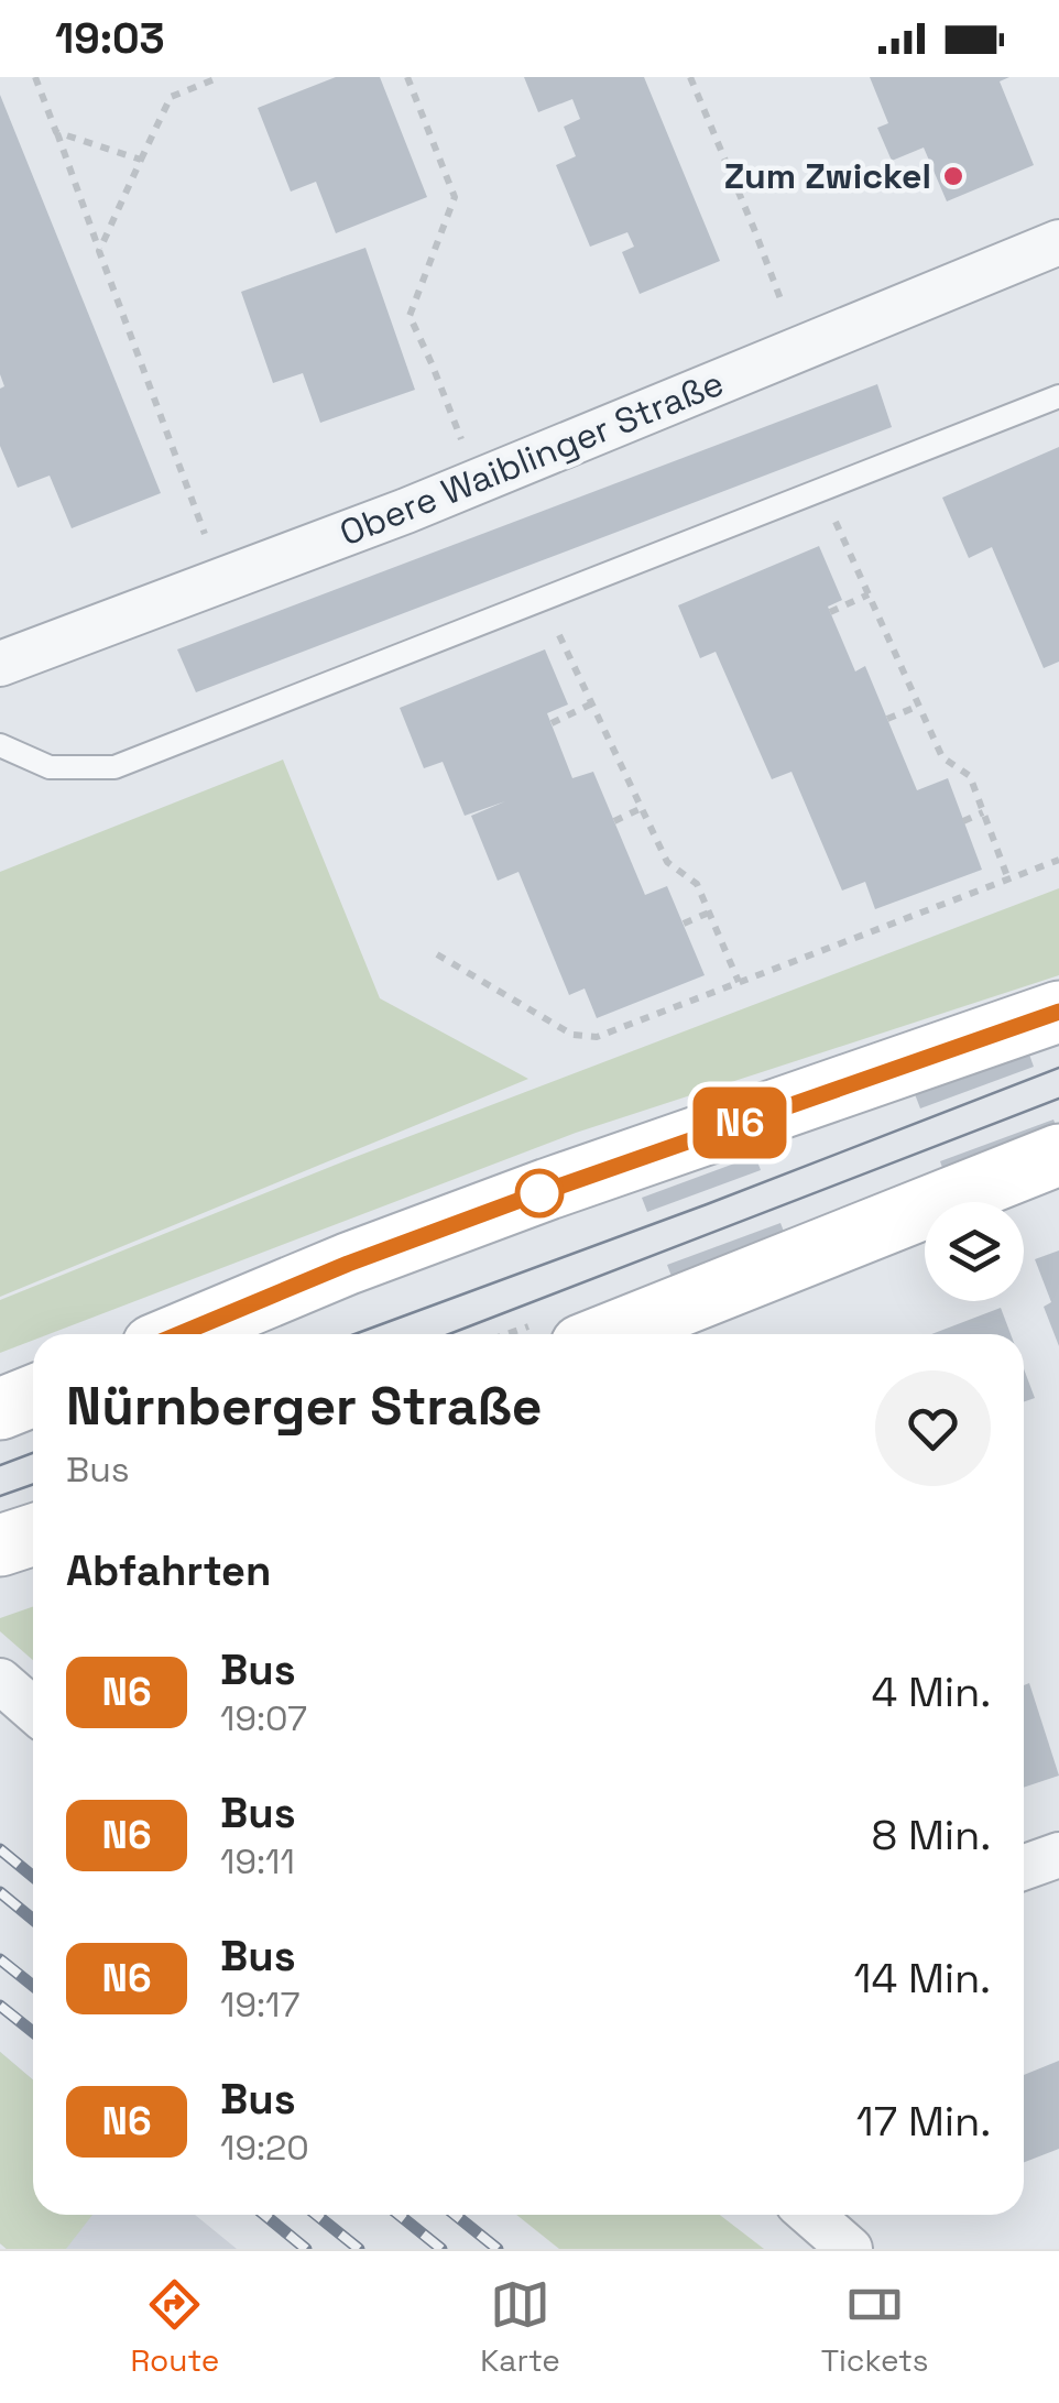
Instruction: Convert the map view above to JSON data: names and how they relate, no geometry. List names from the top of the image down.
{
  "streets": {
    "street": ["Obere Waiblinger Straße"]
  },
  "places": ["Zum Zwickel"],
  "lines": ["bus line N6"],
  "page": {
    "status": "19:03",
    "on_map": "N6",
    "heading": [
      ["Nürnberger Straße", "Bus"],
      "Abfahrten"
    ],
    "list": [
      {
        "mark": "N6",
        "name": "Bus",
        "note": "19:07",
        "value": "4 Min."
      },
      {
        "mark": "N6",
        "name": "Bus",
        "note": "19:11",
        "value": "8 Min."
      },
      {
        "mark": "N6",
        "name": "Bus",
        "note": "19:17",
        "value": "14 Min."
      },
      {
        "mark": "N6",
        "name": "Bus",
        "note": "19:20",
        "value": "17 Min."
      }
    ],
    "tabs": ["Route", "Karte", "Tickets"]
  }
}
